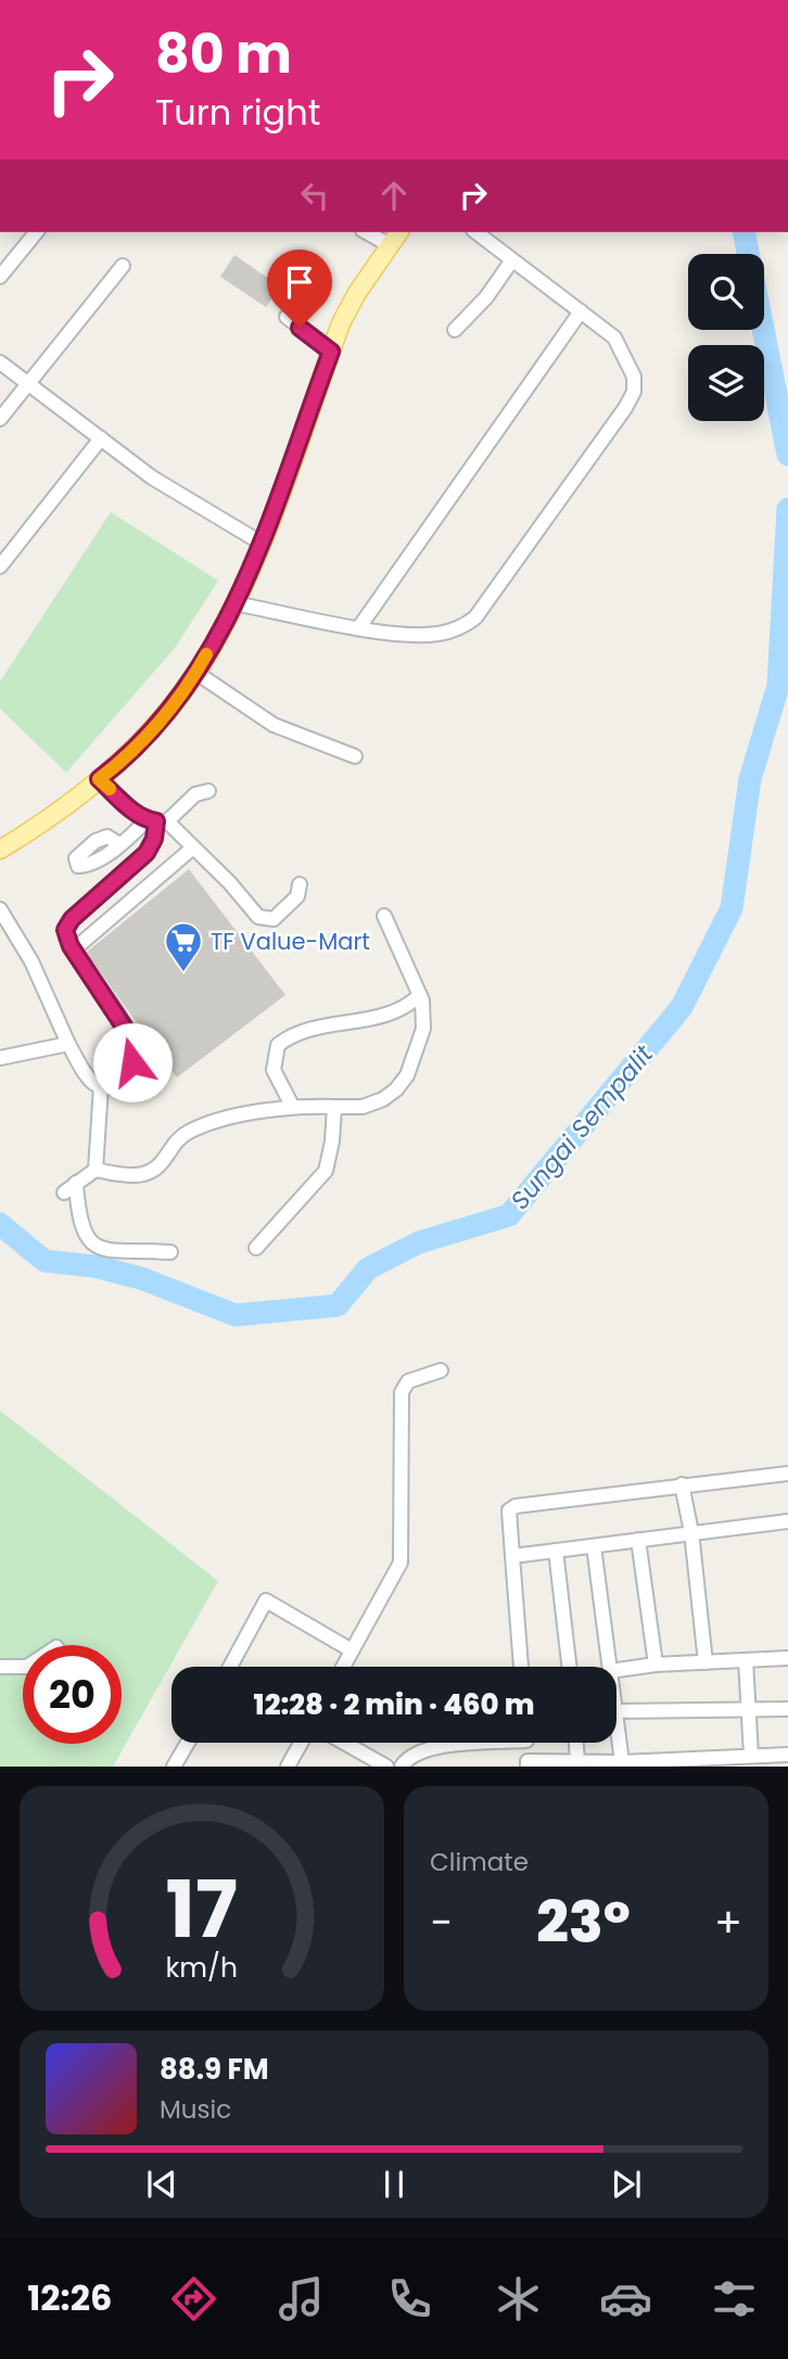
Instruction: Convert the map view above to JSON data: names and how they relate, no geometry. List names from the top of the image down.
{
  "water": ["Sungai Sempalit"],
  "places": {
    "supermarket": ["TF Value-Mart"]
  },
  "page": {
    "turn": ["80 m", "Turn right"],
    "limit": "20",
    "trip": "12:28 · 2 min · 460 m",
    "tile": "Climate",
    "heat": ["−", "23°", "+"],
    "song": ["88.9 FM", "Music"],
    "tabs": "12:26",
    "gauge": ["17", "km/h"]
  }
}
